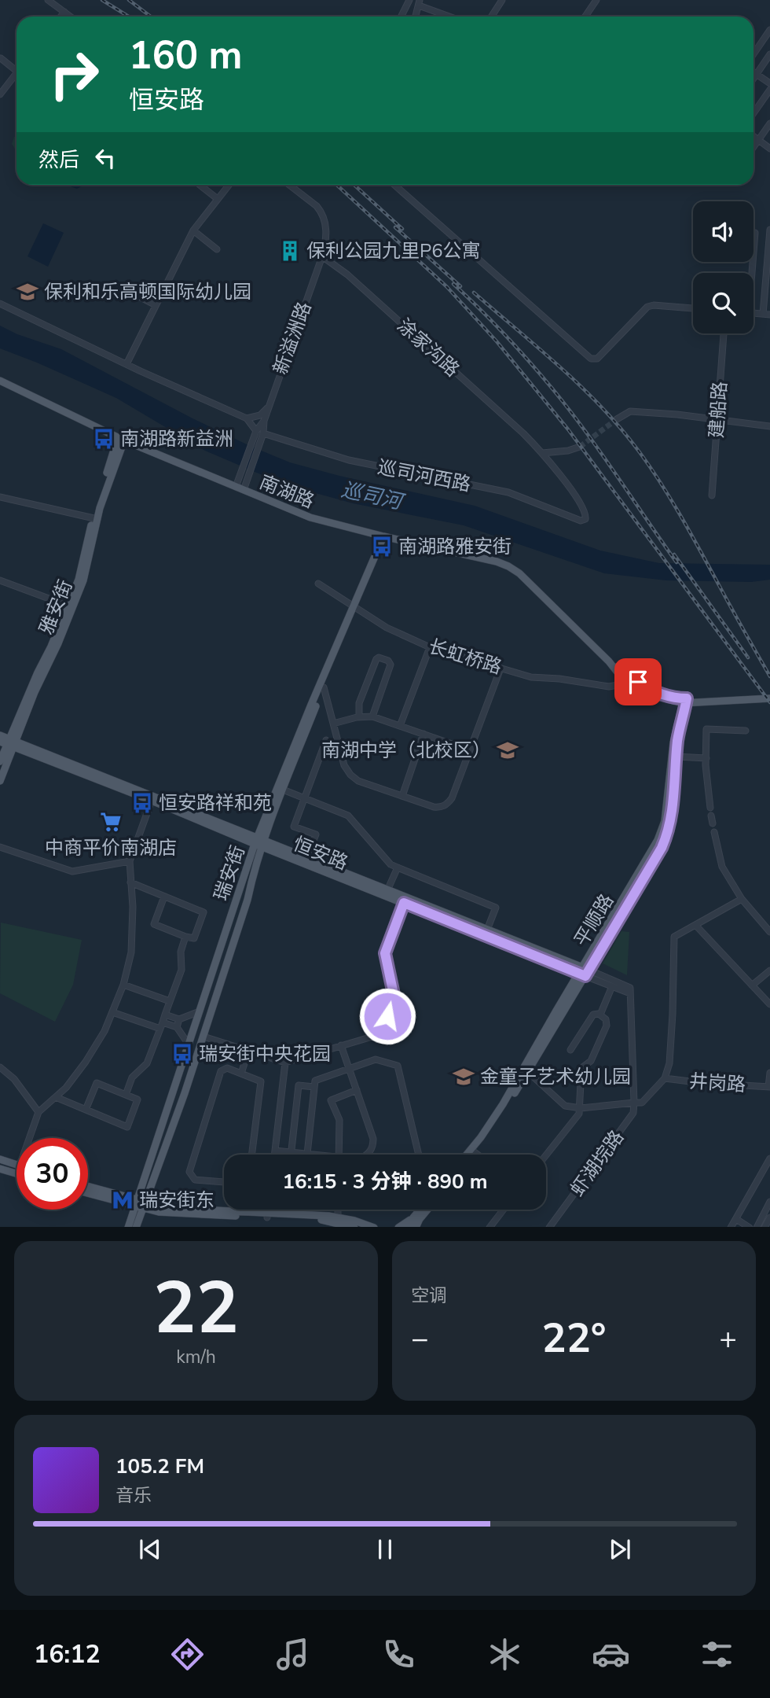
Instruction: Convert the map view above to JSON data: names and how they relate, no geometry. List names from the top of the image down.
{
  "streets": {
    "main road": [
      "南湖路",
      "雅安街",
      "恒安路",
      "瑞安街",
      "平顺路"
    ],
    "street": [
      "新溢洲路",
      "涂家沟路",
      "建船路",
      "巡司河西路",
      "长虹桥路",
      "井岗路",
      "虾湖垸路"
    ]
  },
  "crossings": [
    ["新溢洲路", "涂家沟路"],
    ["涂家沟路", "巡司河西路"],
    ["南湖路", "雅安街"],
    ["南湖路", "长虹桥路"],
    ["南湖路", "瑞安街"],
    ["南湖路", "平顺路"],
    ["雅安街", "恒安路"],
    ["长虹桥路", "瑞安街"],
    ["恒安路", "瑞安街"],
    ["恒安路", "平顺路"]
  ],
  "water": ["巡司河"],
  "places": {
    "building": ["保利公园九里P6公寓"],
    "school or university": ["保利和乐高顿国际幼儿园", "南湖中学（北校区）", "金童子艺术幼儿园"],
    "bus stop": [
      "南湖路新益洲",
      "南湖路雅安街",
      "恒安路祥和苑",
      "瑞安街中央花园"
    ],
    "supermarket": ["中商平价南湖店"],
    "metro station": ["瑞安街东"]
  },
  "page": {
    "turn": ["160 m", "恒安路"],
    "then": "然后",
    "limit": "30",
    "trip": "16:15 · 3 分钟 · 890 m",
    "tile": [
      ["22", "km/h"],
      "空调"
    ],
    "heat": ["−", "22°", "+"],
    "song": ["105.2 FM", "音乐"],
    "tabs": "16:12"
  }
}
